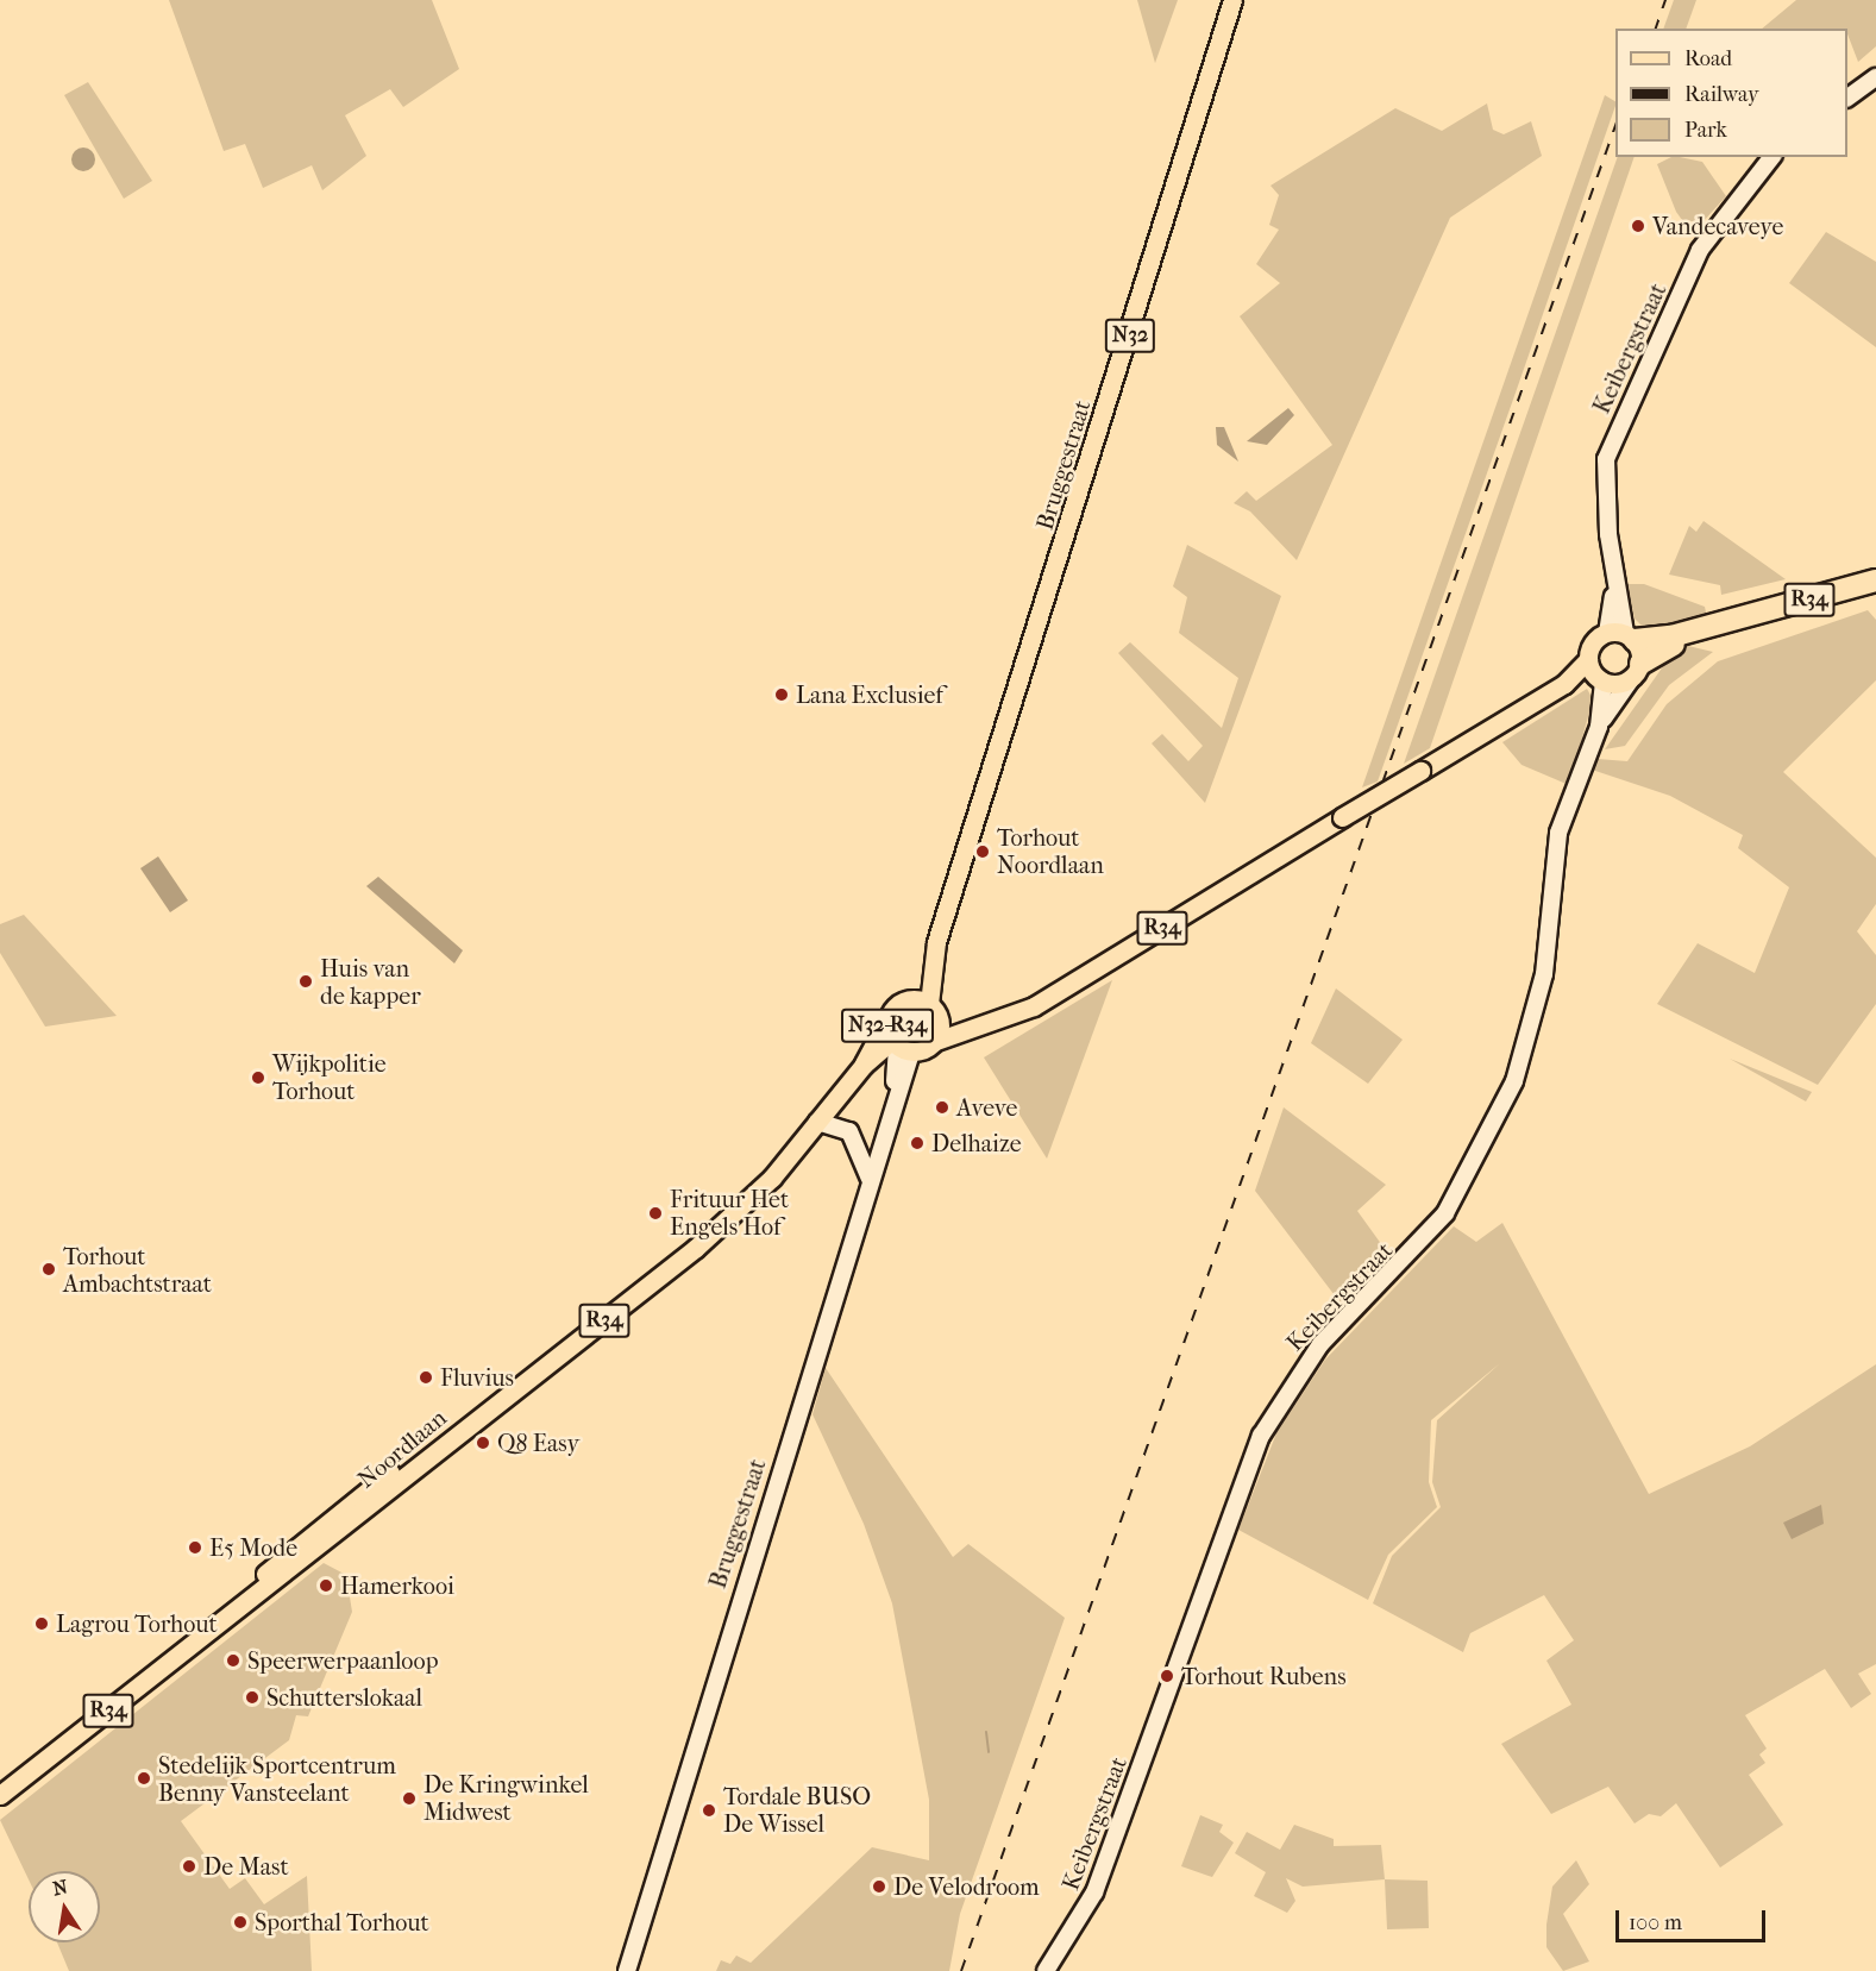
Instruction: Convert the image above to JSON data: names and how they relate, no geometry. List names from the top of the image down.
{
  "streets": {
    "highway": ["R34"],
    "main road": [
      "N32",
      "Bruggestraat",
      "N32-R34",
      "Noordlaan"
    ],
    "street": ["Keibergstraat"]
  },
  "crossings": [
    ["Keibergstraat", "R34"],
    ["Bruggestraat", "N32-R34"],
    ["Bruggestraat", "Noordlaan"],
    ["R34", "N32-R34"],
    ["N32-R34", "Noordlaan"]
  ],
  "places": [
    "Vandecaveye",
    "Lana Exclusief",
    "Torhout Noordlaan",
    "Huis van de kapper",
    "Wijkpolitie Torhout",
    "Aveve",
    "Delhaize",
    "Frituur Het Engels Hof",
    "Torhout Ambachtstraat",
    "Fluvius",
    "Q8 Easy",
    "E5 Mode",
    "Hamerkooi",
    "Lagrou Torhout",
    "Speerwerpaanloop",
    "Torhout Rubens",
    "Schutterslokaal",
    "Stedelijk Sportcentrum Benny Vansteelant",
    "De Kringwinkel Midwest",
    "Tordale BUSO De Wissel",
    "De Mast",
    "De Velodroom",
    "Sporthal Torhout"
  ],
  "legend": ["Road", "Railway", "Park"],
  "scale_bar": "100 m",
  "north": "top"
}
